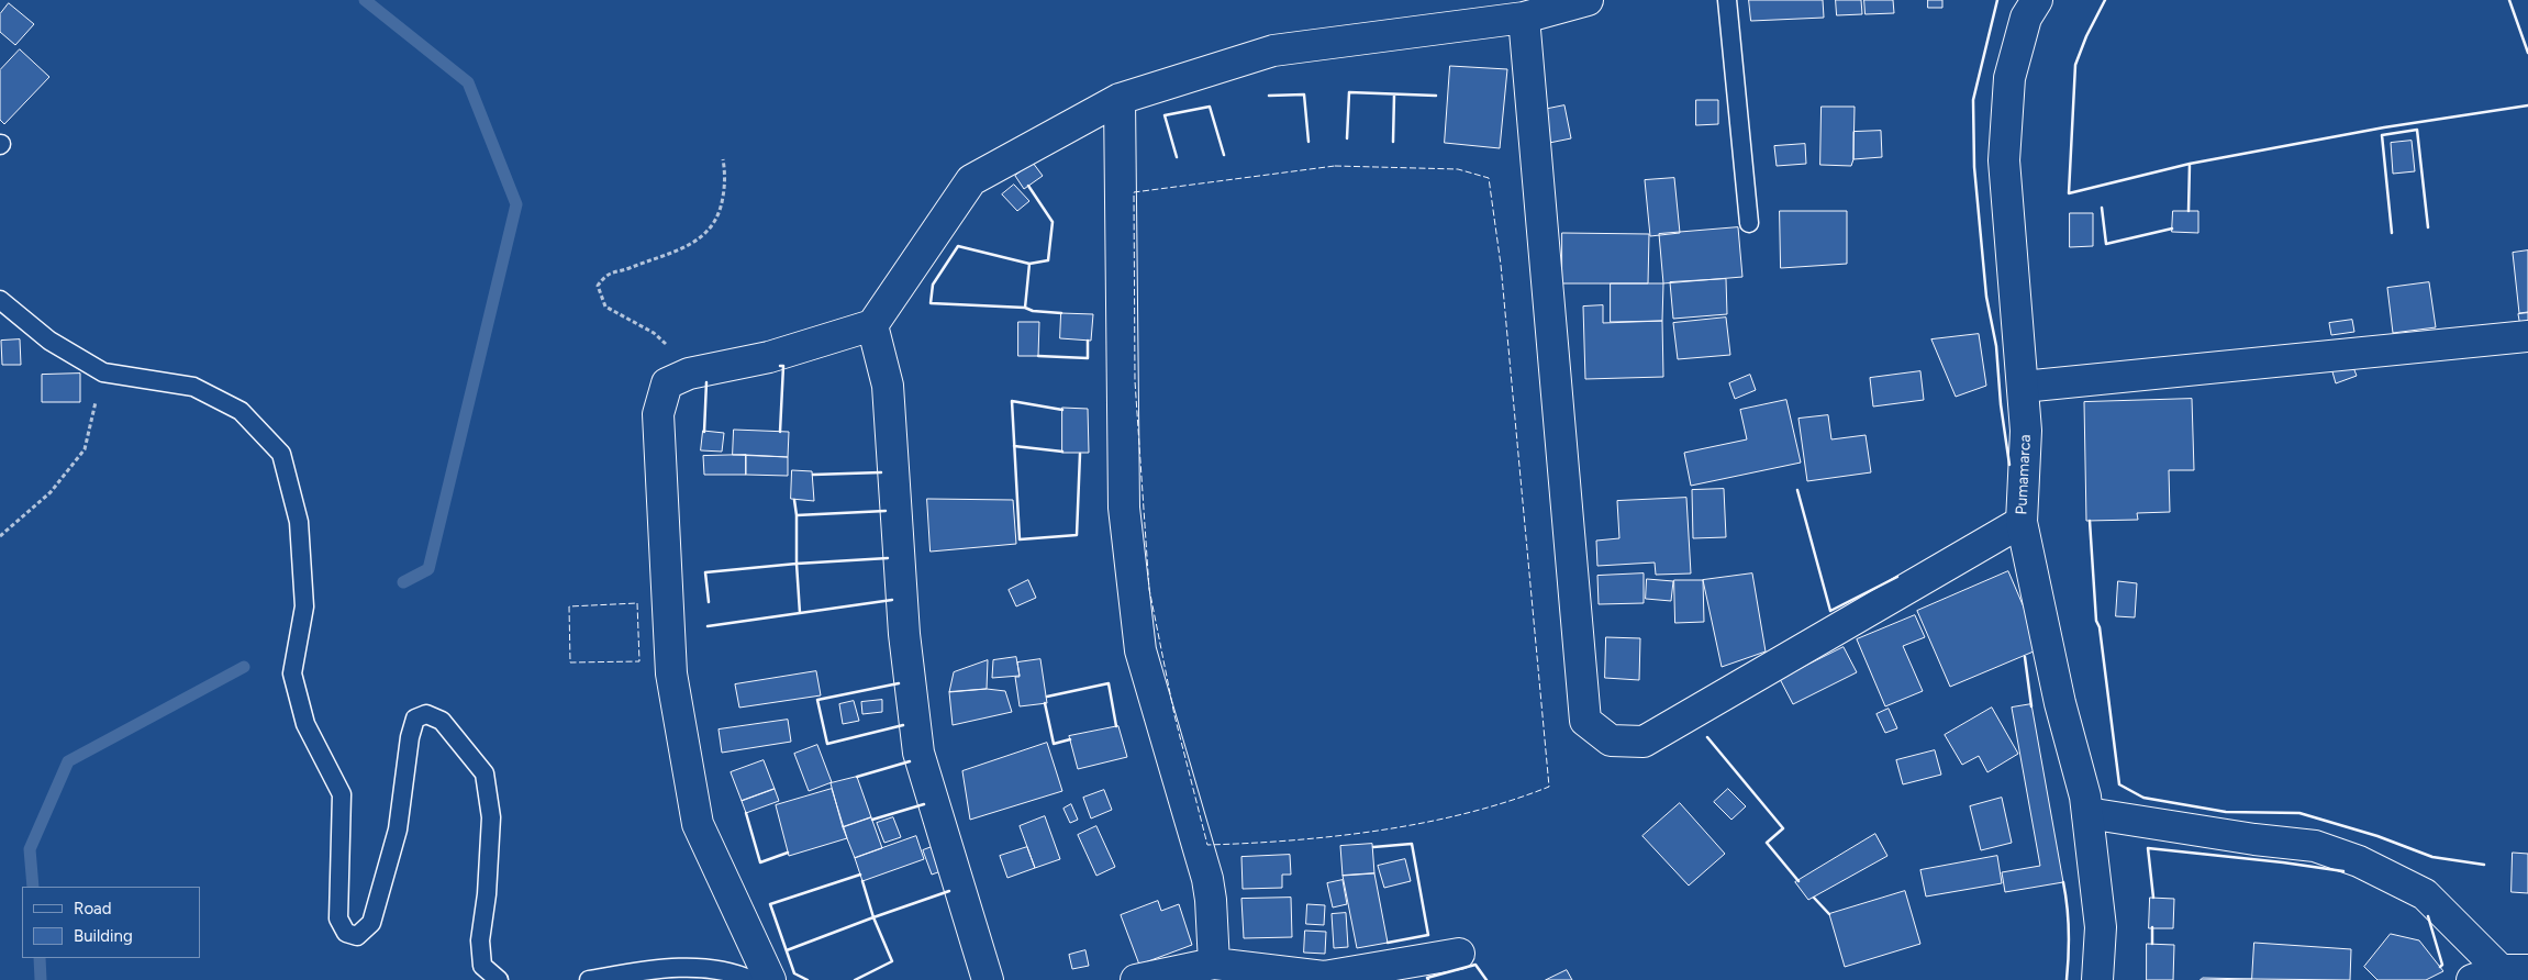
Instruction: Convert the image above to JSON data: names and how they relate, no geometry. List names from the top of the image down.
{
  "streets": {
    "street": ["Pumamarca"]
  },
  "legend": ["Road", "Building"]
}
